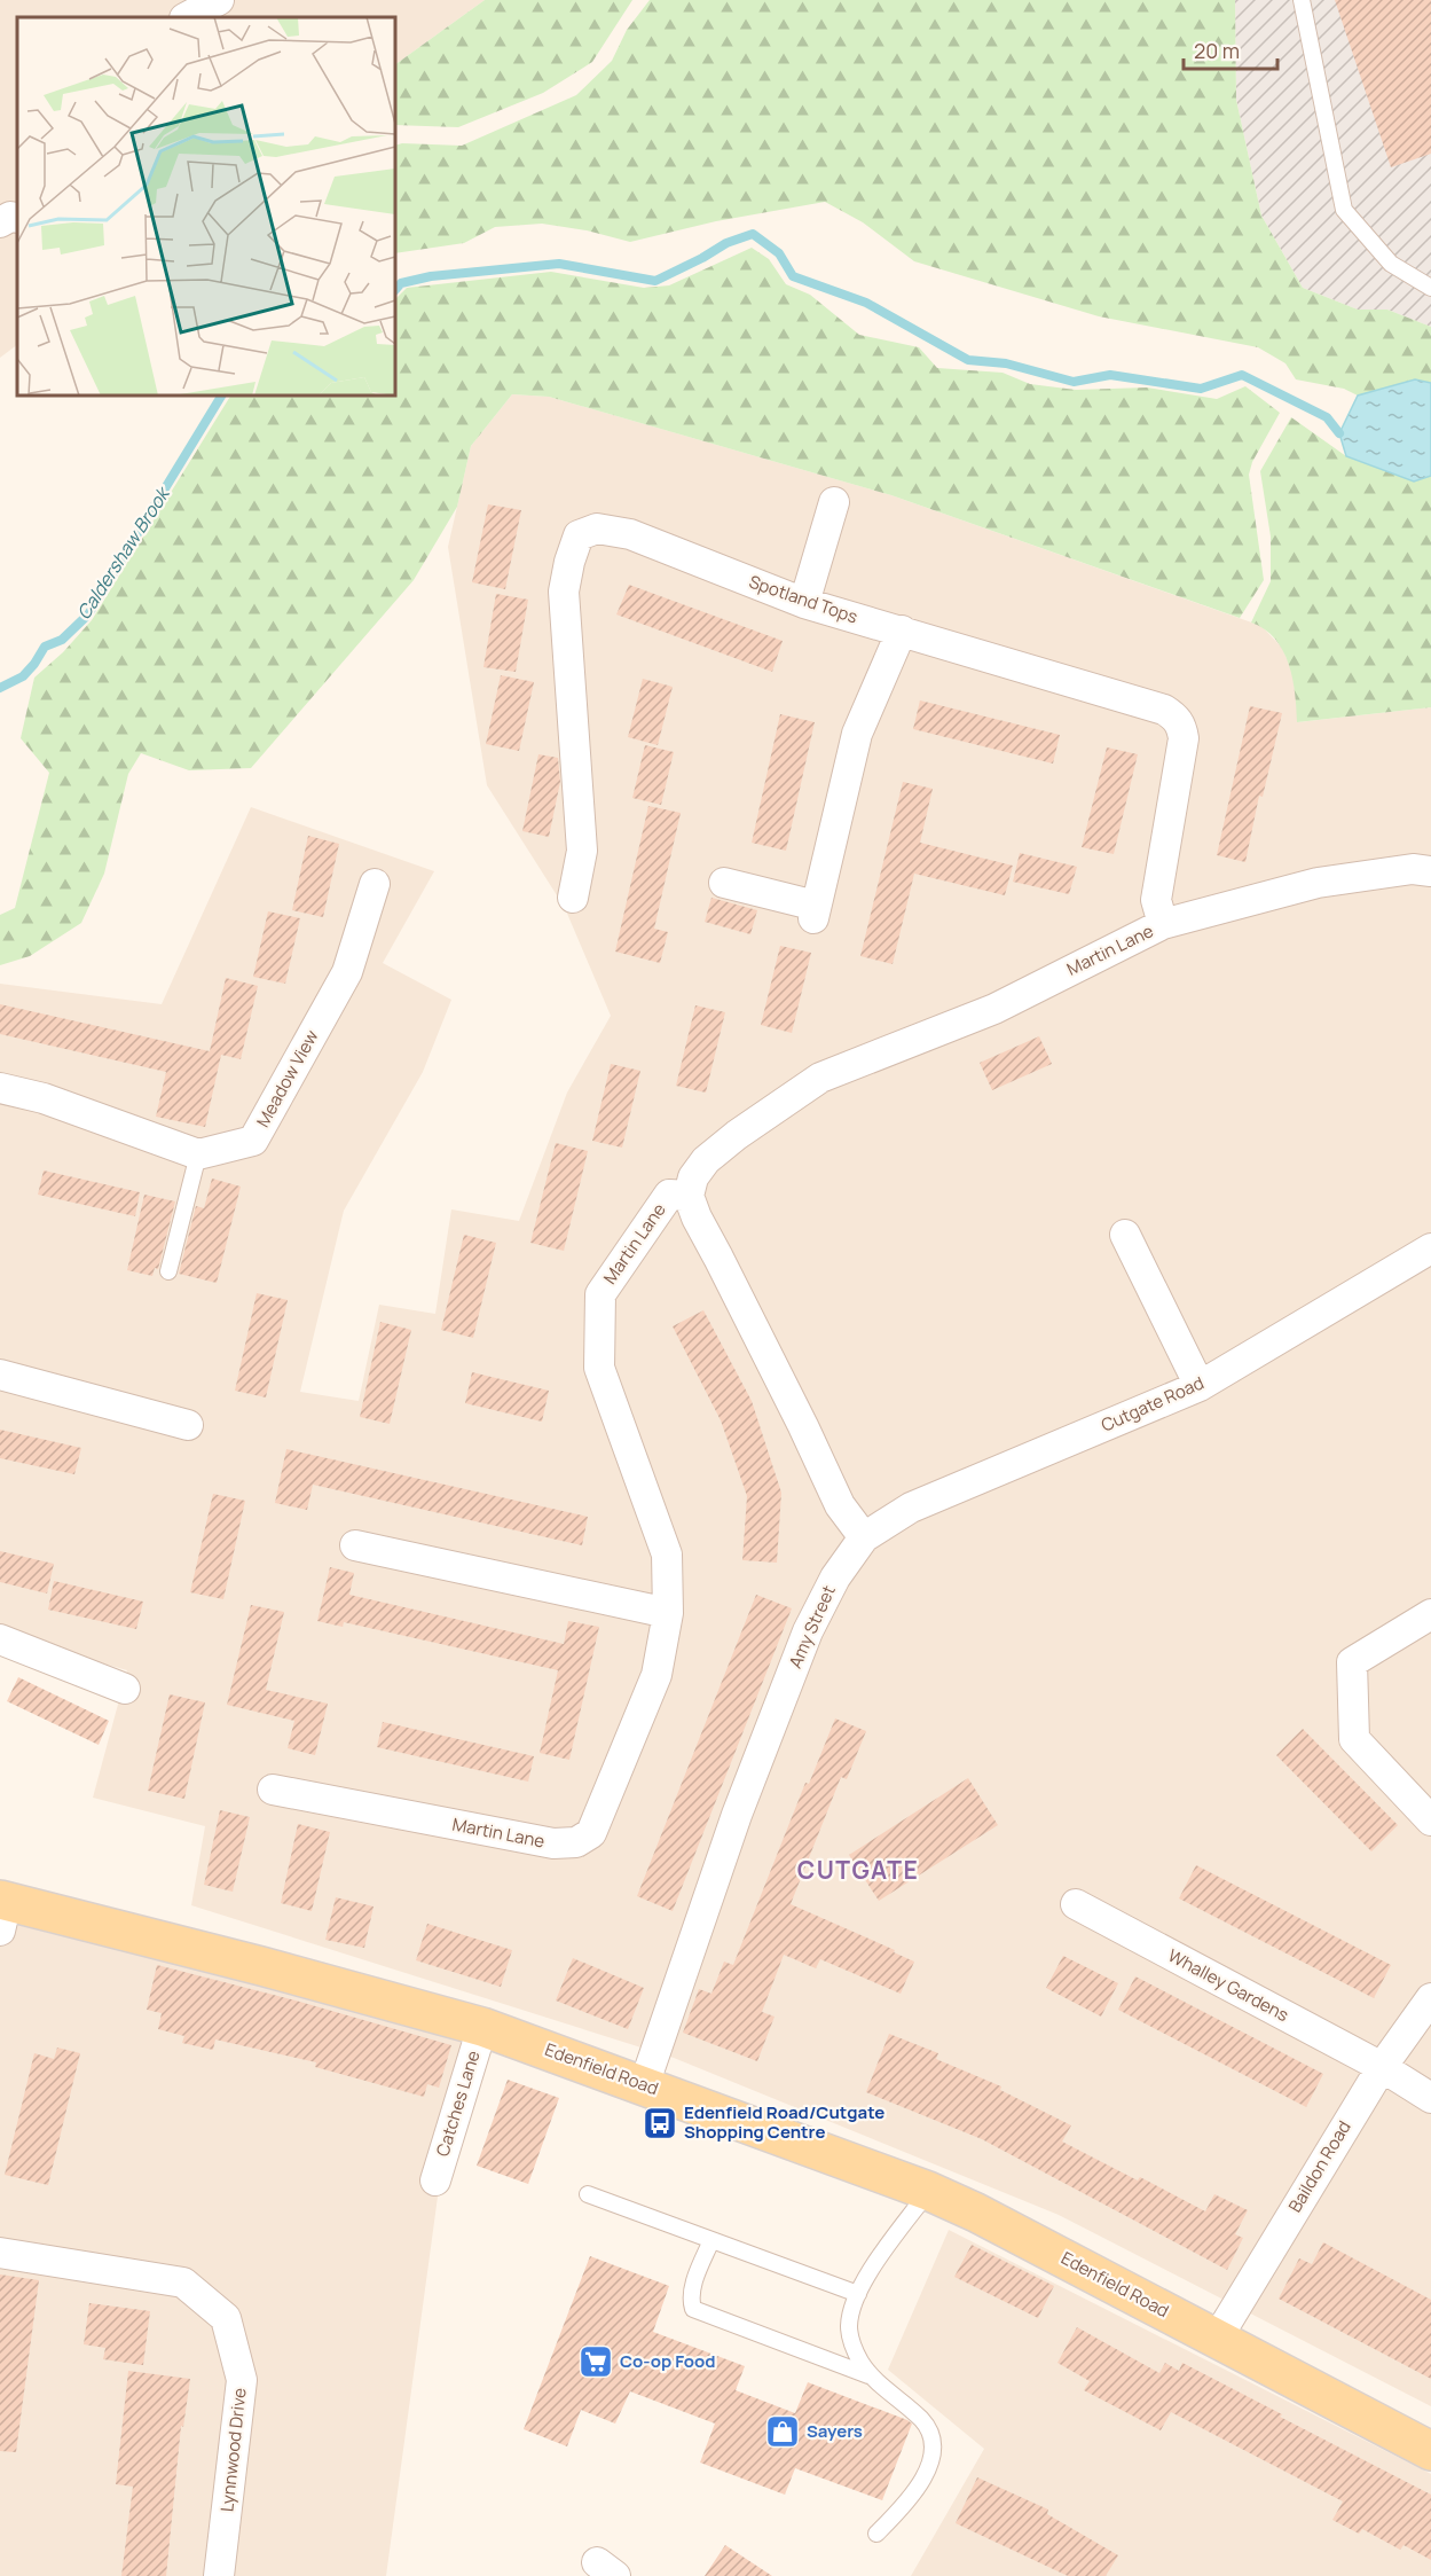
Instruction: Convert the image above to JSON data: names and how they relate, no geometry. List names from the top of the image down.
{
  "streets": {
    "main road": ["Edenfield Road"],
    "street": [
      "Spotland Tops",
      "Martin Lane",
      "Meadow View",
      "Cutgate Road",
      "Amy Street",
      "Whalley Gardens",
      "Catches Lane",
      "Baildon Road",
      "Lynnwood Drive"
    ]
  },
  "crossings": [
    ["Spotland Tops", "Martin Lane"],
    ["Cutgate Road", "Amy Street"],
    ["Amy Street", "Edenfield Road"],
    ["Whalley Gardens", "Baildon Road"],
    ["Edenfield Road", "Catches Lane"],
    ["Edenfield Road", "Baildon Road"]
  ],
  "districts": ["CUTGATE"],
  "water": ["Caldershaw Brook"],
  "places": {
    "bus stop": ["Edenfield Road/Cutgate Shopping Centre"],
    "supermarket": ["Co-op Food"],
    "shop": ["Sayers"]
  },
  "scale_bar": "20 m"
}
